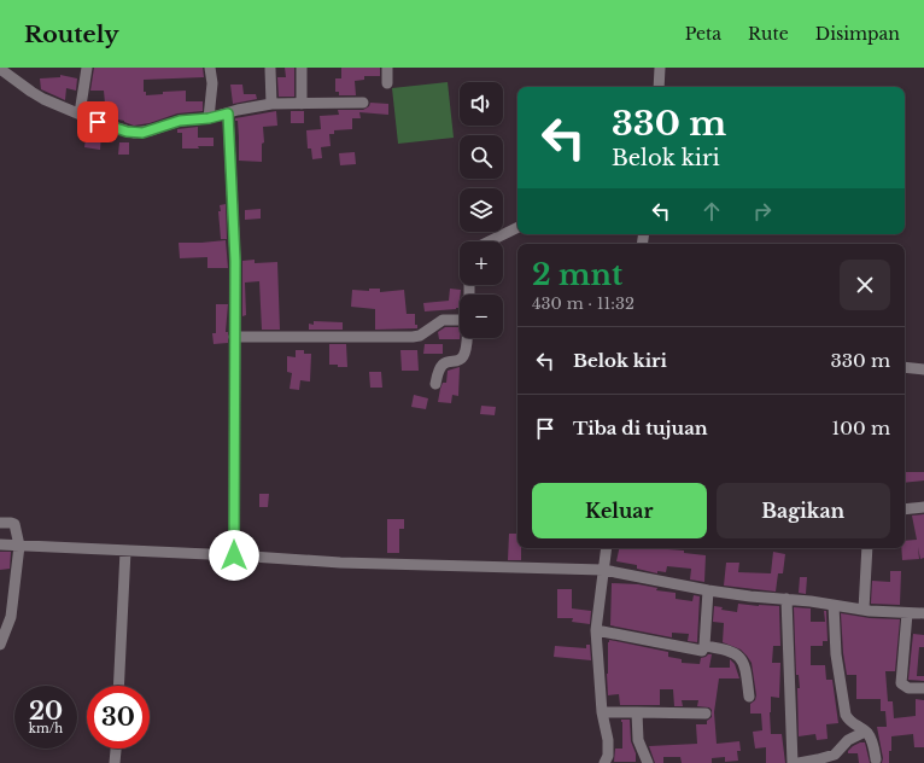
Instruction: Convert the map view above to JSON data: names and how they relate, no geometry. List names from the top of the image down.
{
  "page": {
    "header": "Routely",
    "nav": ["Peta", "Rute", "Disimpan"],
    "map_buttons": ["+", "−"],
    "turn": ["330 m", "Belok kiri"],
    "heading": ["2 mnt", "430 m · 11:32"],
    "list": [
      {
        "name": "Belok kiri",
        "value": "330 m"
      },
      {
        "name": "Tiba di tujuan",
        "value": "100 m"
      }
    ],
    "buttons": ["Keluar", "Bagikan"],
    "speed": "20 km/h",
    "limit": "30"
  }
}
